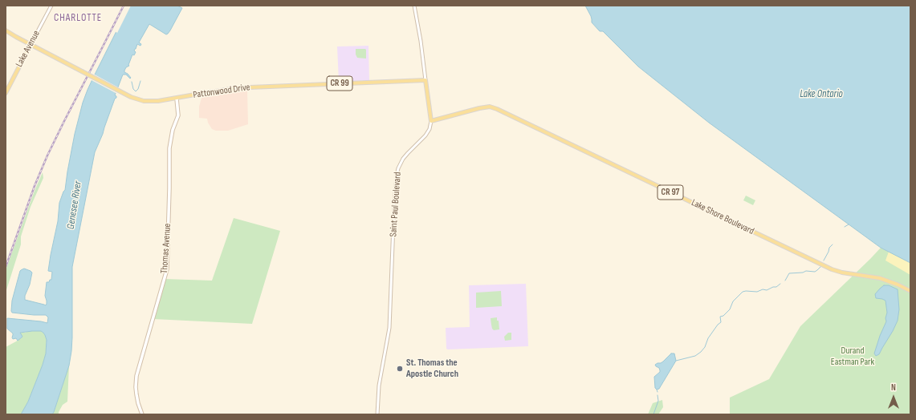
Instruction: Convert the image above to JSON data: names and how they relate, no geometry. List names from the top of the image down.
{
  "streets": {
    "main road": [
      "Lake Avenue",
      "CR 99",
      "Pattonwood Drive",
      "CR 97",
      "Saint Paul Boulevard",
      "Lake Shore Boulevard",
      "Thomas Avenue"
    ]
  },
  "crossings": [
    ["Lake Avenue", "Pattonwood Drive"],
    ["Pattonwood Drive", "Saint Paul Boulevard"],
    ["Pattonwood Drive", "Thomas Avenue"],
    ["Saint Paul Boulevard", "Lake Shore Boulevard"]
  ],
  "districts": ["CHARLOTTE"],
  "water": ["Lake Ontario", "Genesee River"],
  "parks": ["Durand Eastman Park"],
  "places": ["St. Thomas the Apostle Church"],
  "north": "top"
}
